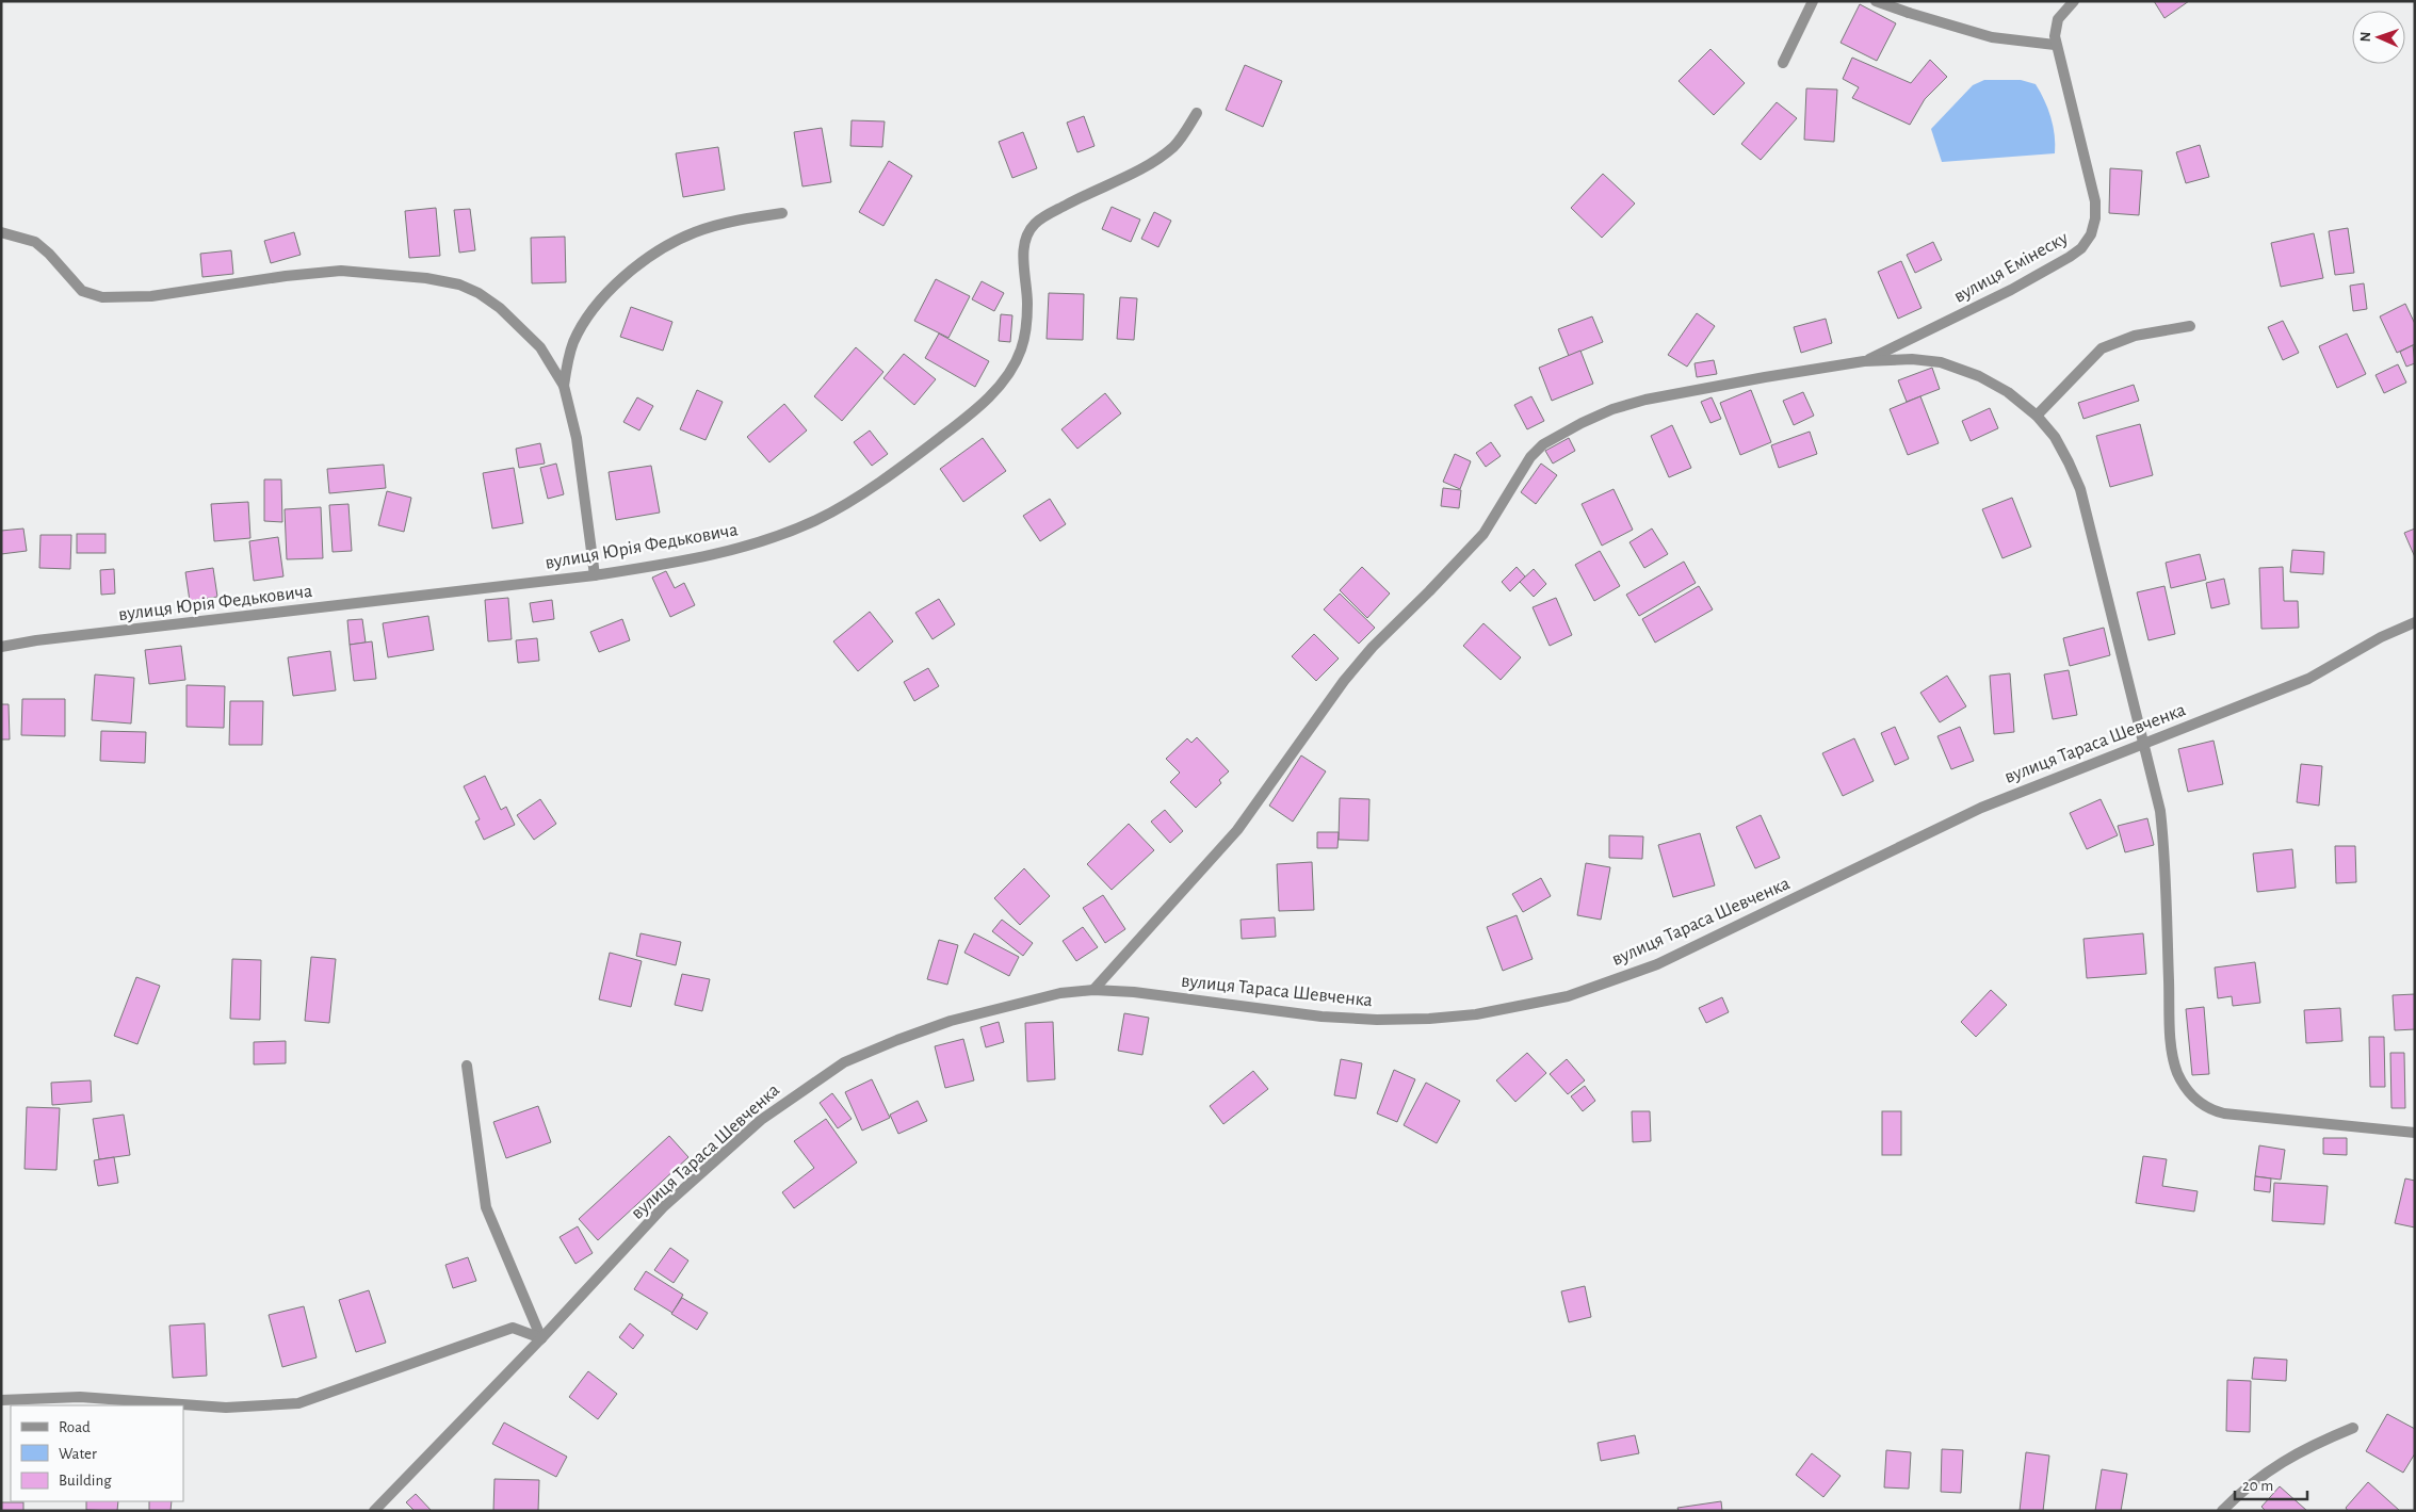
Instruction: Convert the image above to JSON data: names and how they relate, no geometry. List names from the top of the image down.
{
  "streets": {
    "street": ["вулиця Емінеску", "вулиця Юрія Федьковича", "вулиця Тараса Шевченка"]
  },
  "legend": ["Road", "Water", "Building"],
  "scale_bar": "20 m",
  "north": "left"
}
